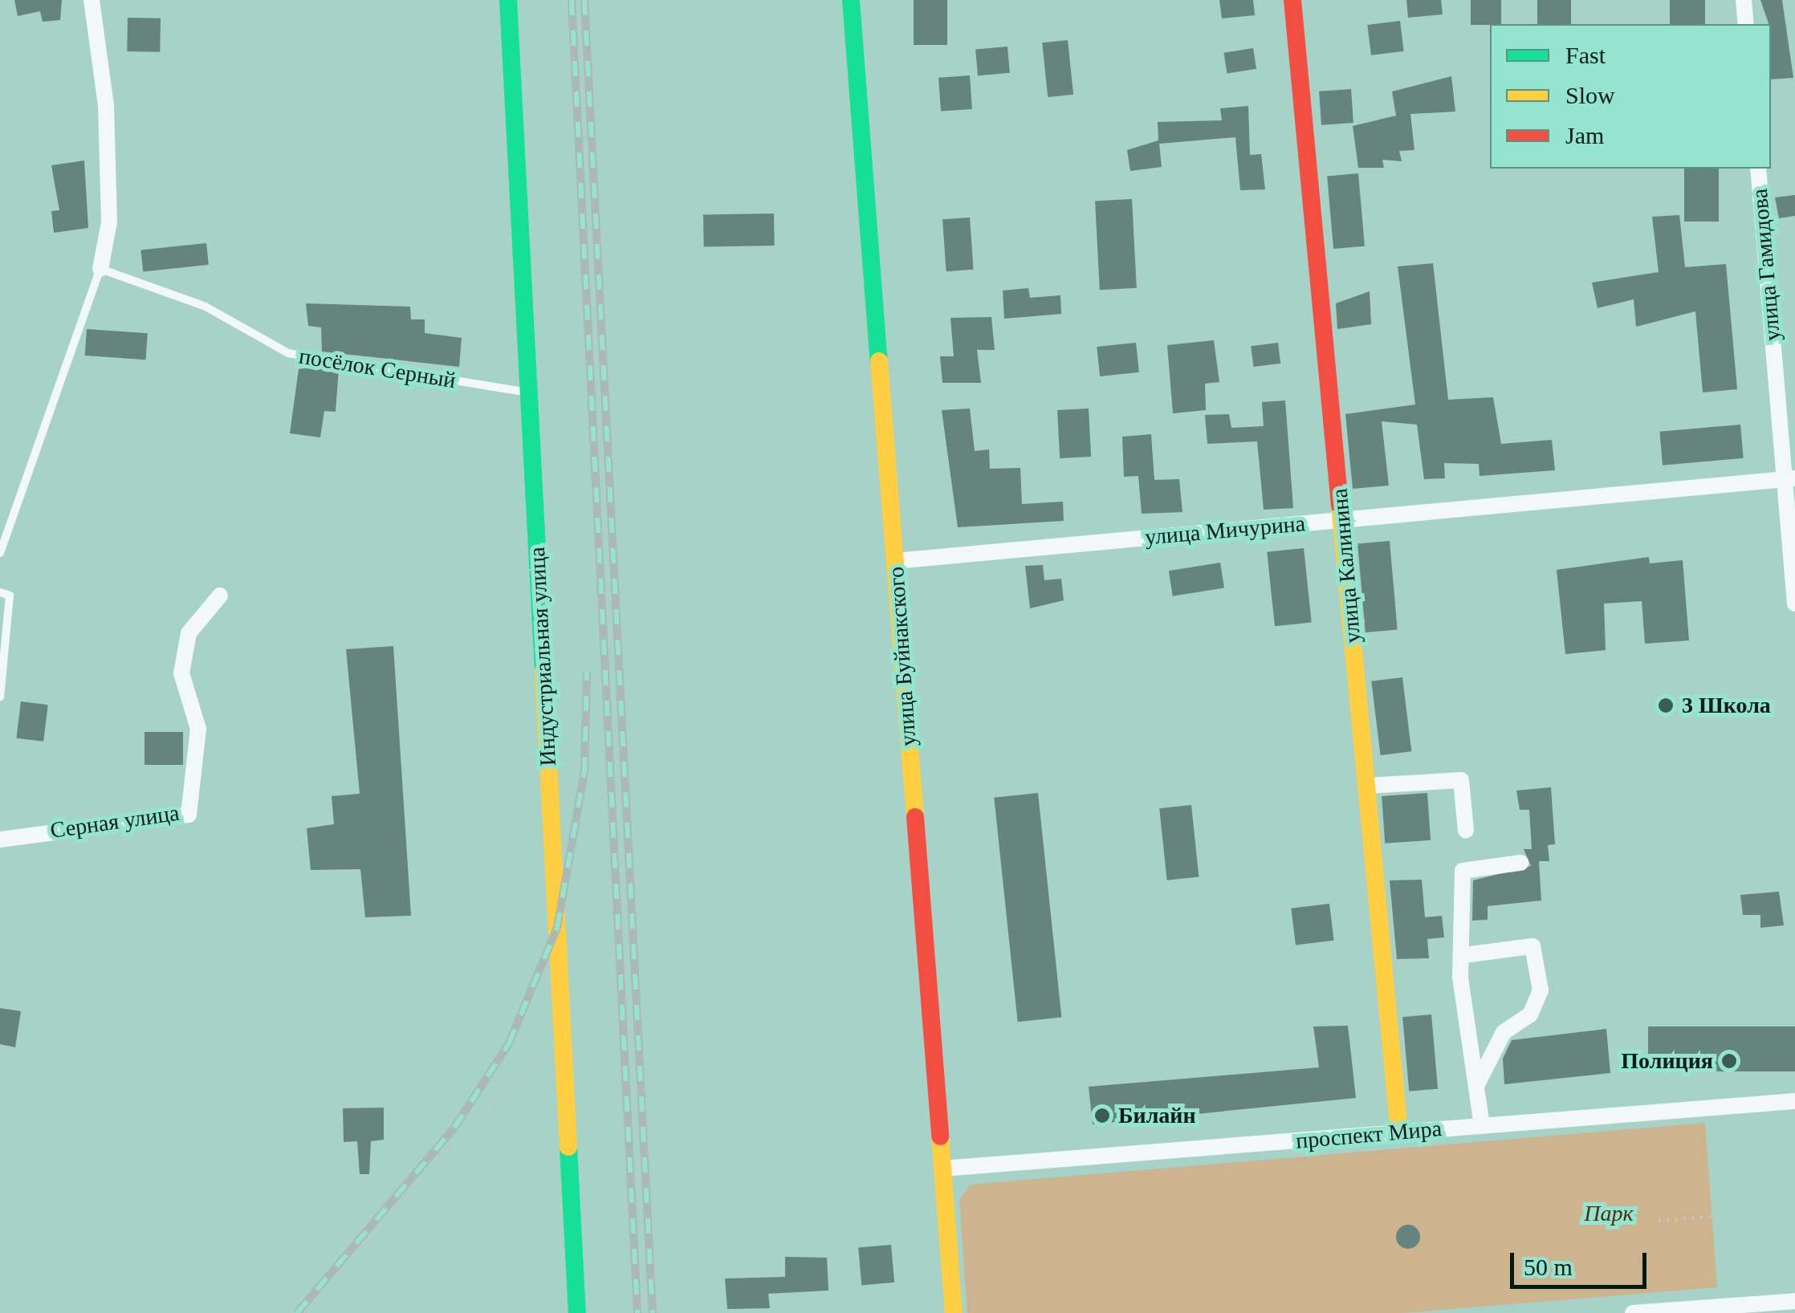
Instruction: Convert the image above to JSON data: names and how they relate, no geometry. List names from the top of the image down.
{
  "streets": {
    "street": [
      "улица Гамидова",
      "улица Мичурина",
      "улица Калинина",
      "Индустриальная улица",
      "улица Буйнакского",
      "Серная улица",
      "проспект Мира"
    ],
    "lane": ["посёлок Серный"]
  },
  "crossings": [
    ["улица Гамидова", "улица Мичурина"],
    ["посёлок Серный", "Индустриальная улица"],
    ["улица Мичурина", "улица Калинина"],
    ["улица Мичурина", "улица Буйнакского"],
    ["улица Калинина", "проспект Мира"],
    ["улица Буйнакского", "проспект Мира"]
  ],
  "parks": ["Парк"],
  "places": ["3 Школа", "Полиция", "Билайн"],
  "legend": ["Fast", "Slow", "Jam"],
  "scale_bar": "50 m"
}
